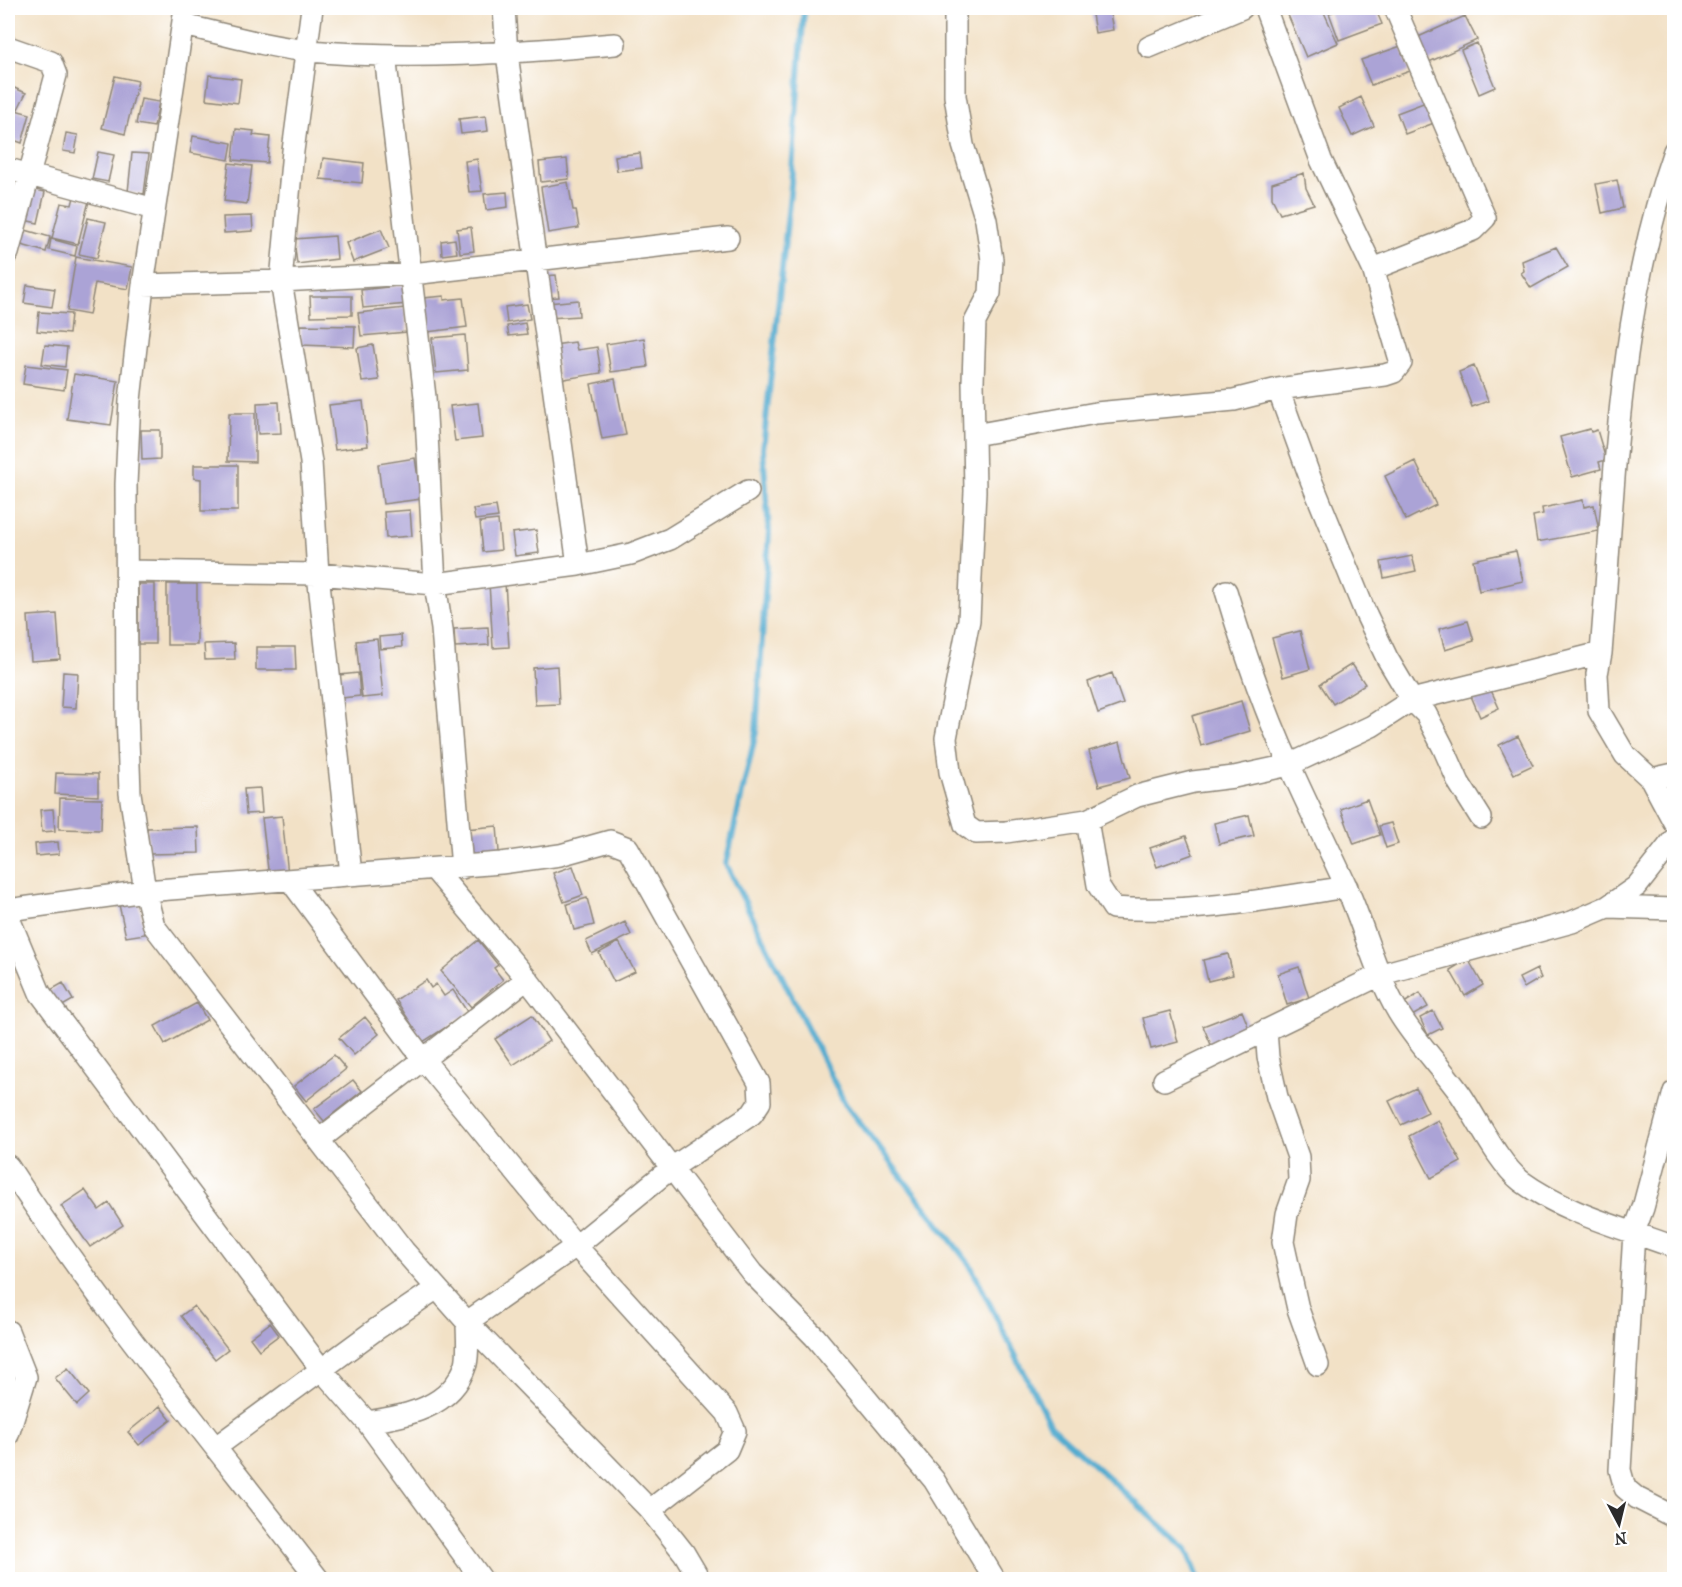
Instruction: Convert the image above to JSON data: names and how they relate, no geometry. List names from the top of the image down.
{
  "north": "bottom"
}
